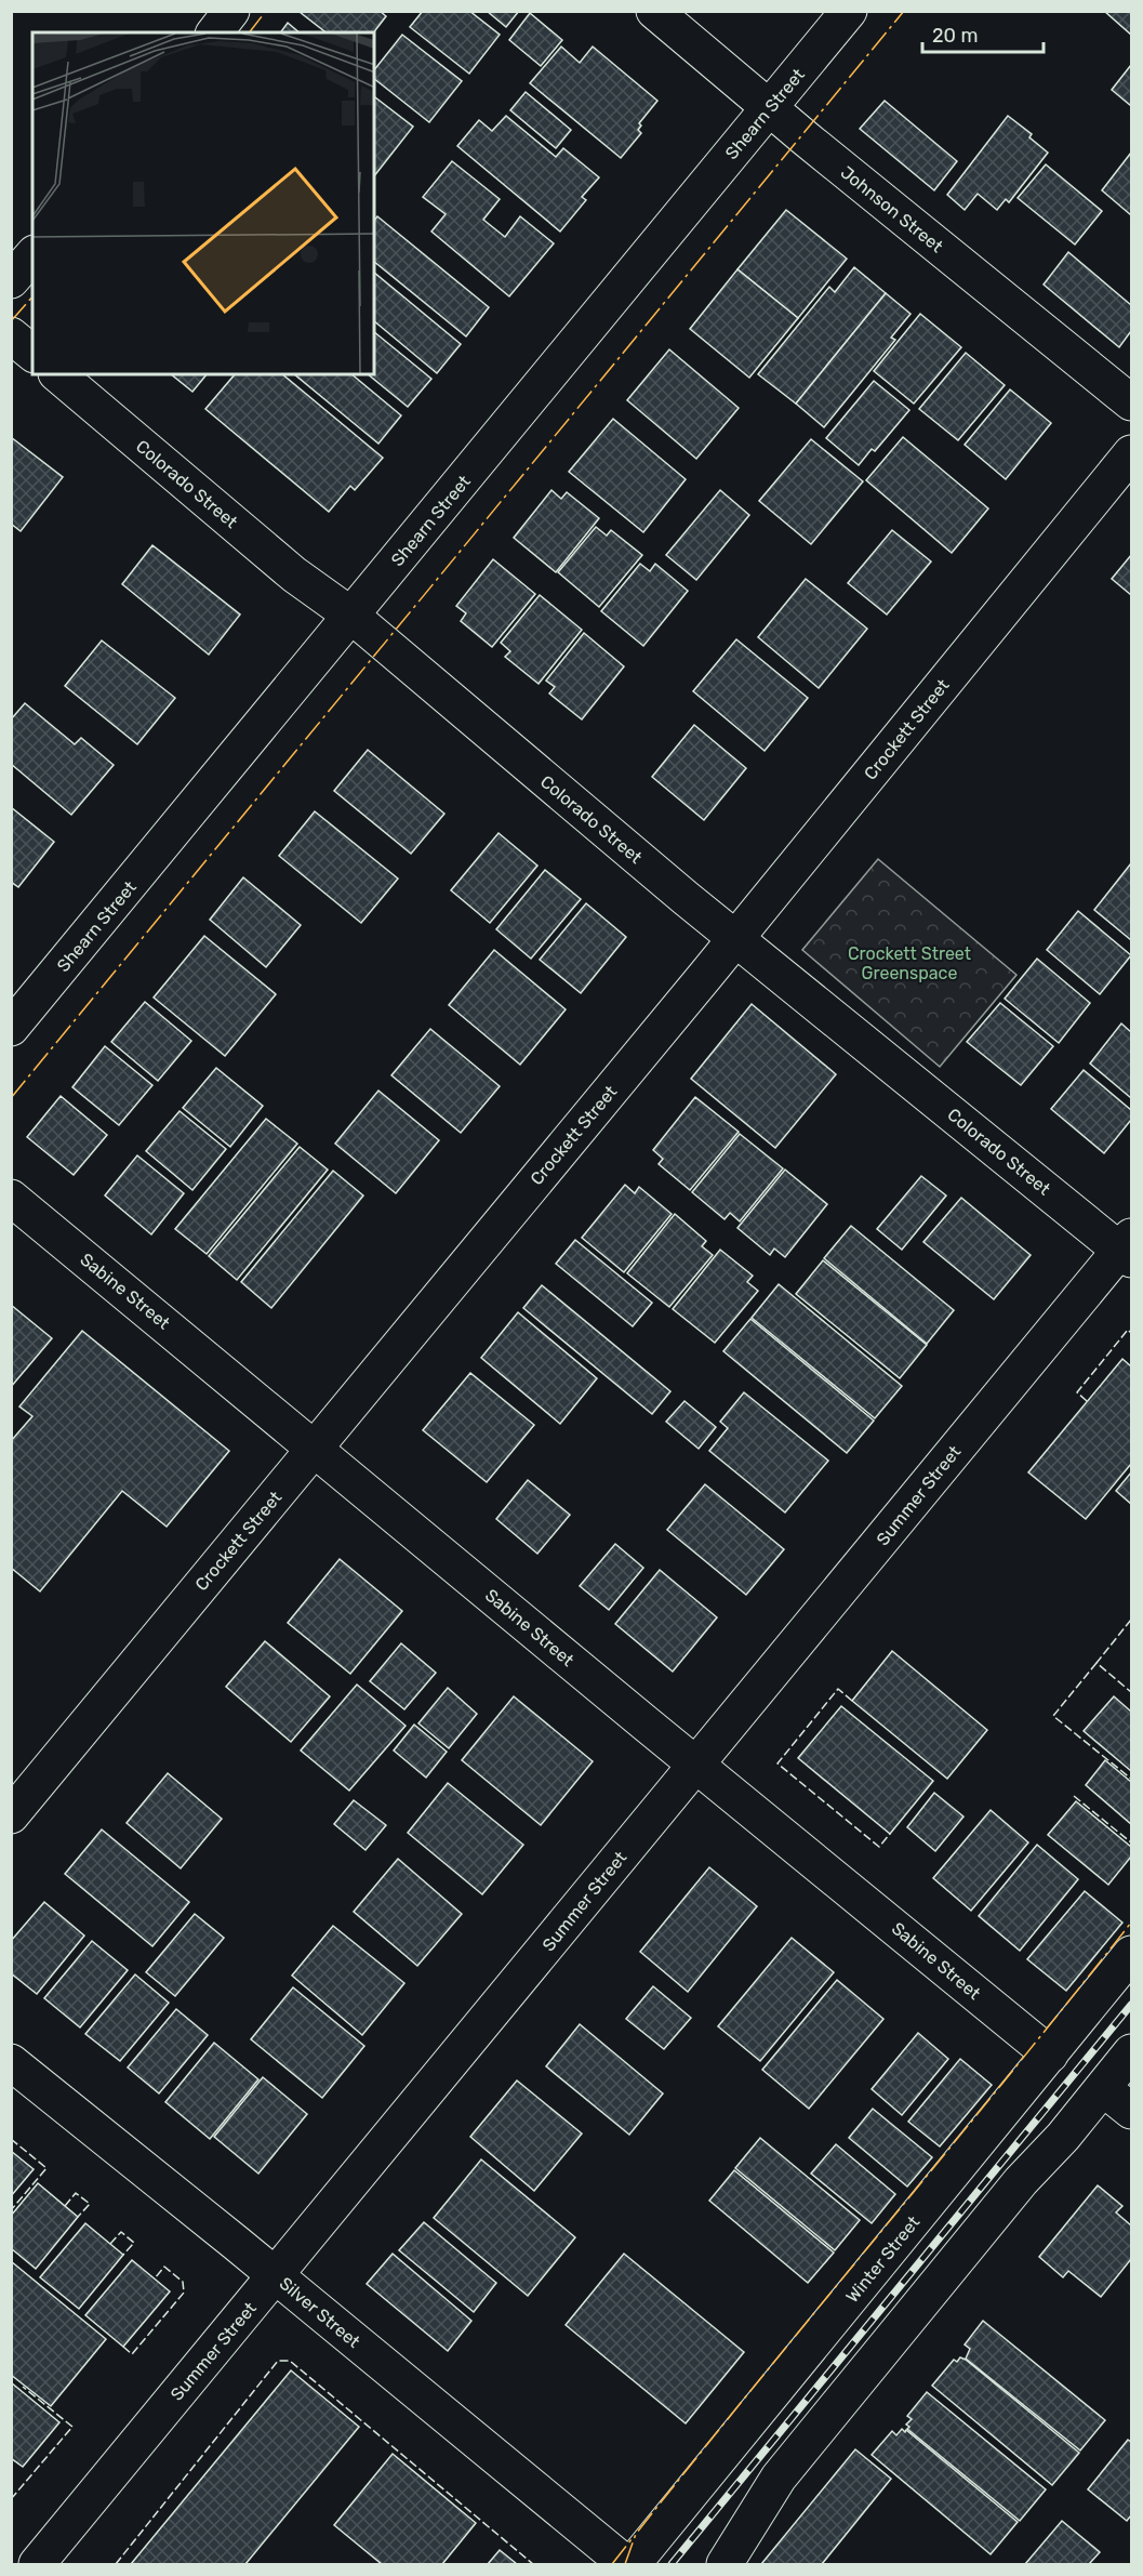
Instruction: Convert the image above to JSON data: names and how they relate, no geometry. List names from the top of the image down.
{
  "streets": {
    "street": [
      "Shearn Street",
      "Johnson Street",
      "Colorado Street",
      "Crockett Street",
      "Sabine Street",
      "Summer Street",
      "Winter Street",
      "Silver Street"
    ]
  },
  "crossings": [
    ["Shearn Street", "Johnson Street"],
    ["Shearn Street", "Colorado Street"],
    ["Colorado Street", "Crockett Street"],
    ["Colorado Street", "Summer Street"],
    ["Crockett Street", "Sabine Street"],
    ["Sabine Street", "Summer Street"],
    ["Sabine Street", "Winter Street"],
    ["Summer Street", "Silver Street"]
  ],
  "parks": ["Crockett Street Greenspace"],
  "scale_bar": "20 m"
}
